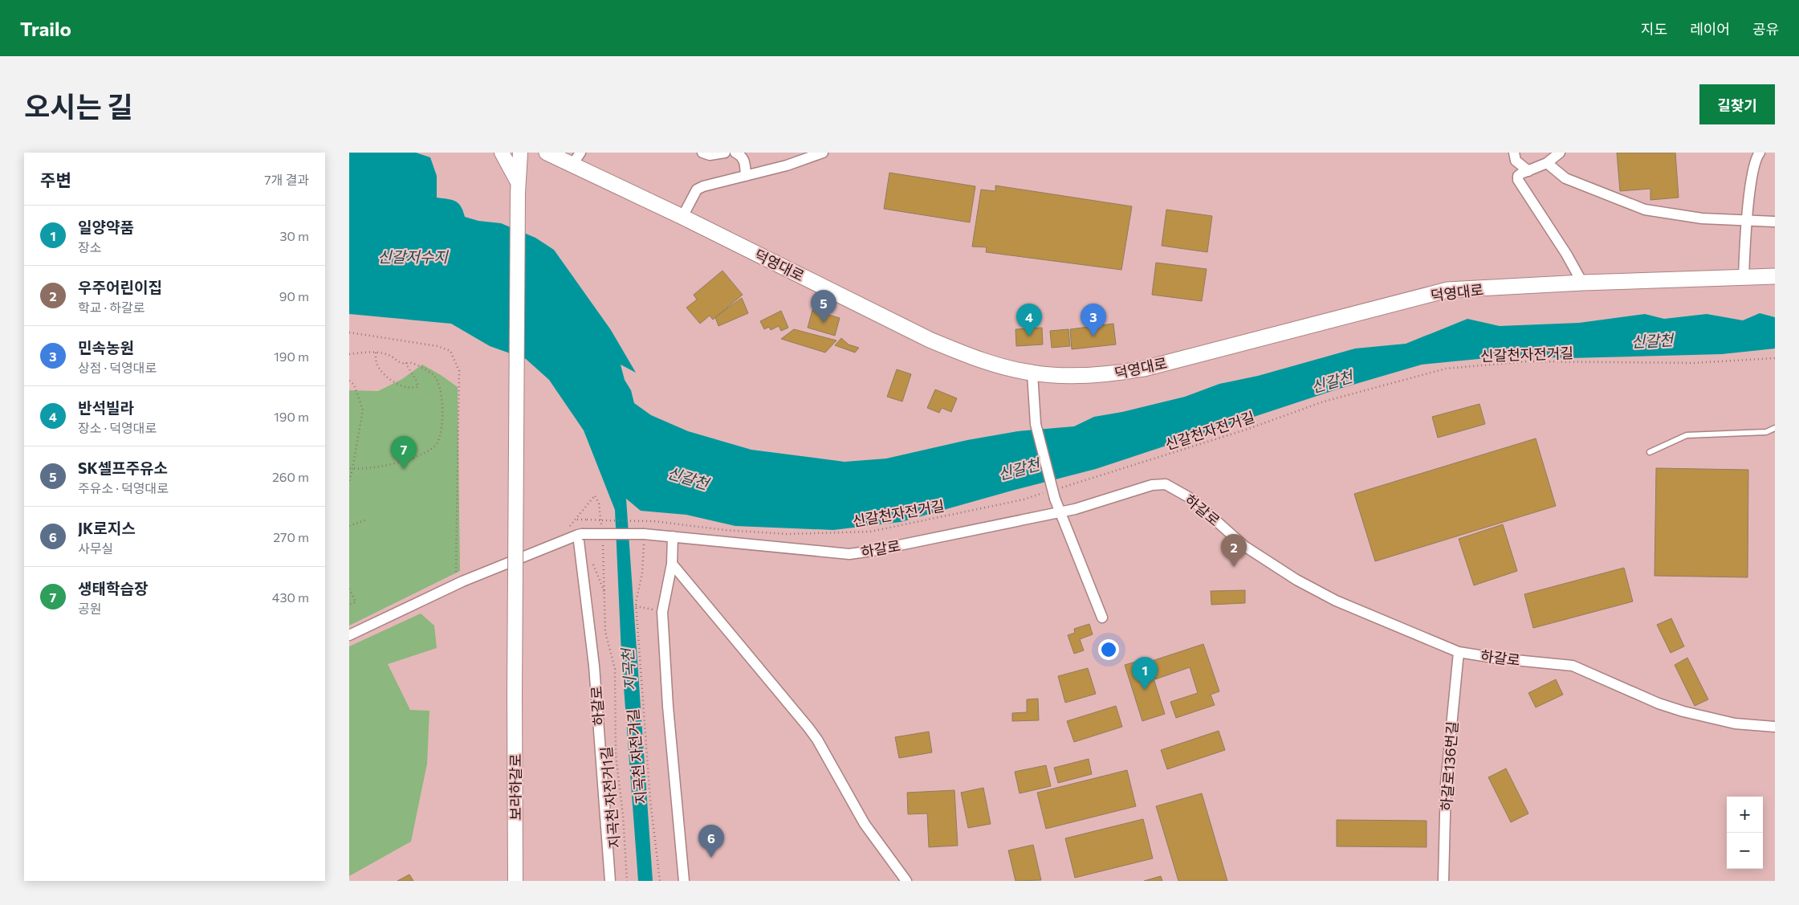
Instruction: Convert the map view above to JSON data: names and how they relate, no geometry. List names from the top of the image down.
{
  "streets": {
    "main road": ["덕영대로", "보라하갈로"],
    "street": ["하갈로", "하갈로136번길"],
    "path": ["신갈천자전거길", "지곡천 자전거길", "지곡천 자전거1길"]
  },
  "crossings": [
    ["하갈로", "지곡천 자전거길"],
    ["하갈로", "하갈로136번길"],
    ["하갈로", "지곡천 자전거1길"]
  ],
  "water": ["신갈저수지", "신갈천", "지곡천"],
  "page": {
    "header": "Trailo",
    "nav": ["지도", "레이어", "공유"],
    "title": "오시는 길",
    "buttons": "길찾기",
    "heading": ["주변", "7개 결과"],
    "list": [
      {
        "mark": "1",
        "name": "일양약품",
        "note": "장소",
        "value": "30 m"
      },
      {
        "mark": "2",
        "name": "우주어린이집",
        "note": "학교 · 하갈로",
        "value": "90 m"
      },
      {
        "mark": "3",
        "name": "민속농원",
        "note": "상점 · 덕영대로",
        "value": "190 m"
      },
      {
        "mark": "4",
        "name": "반석빌라",
        "note": "장소 · 덕영대로",
        "value": "190 m"
      },
      {
        "mark": "5",
        "name": "SK셀프주유소",
        "note": "주유소 · 덕영대로",
        "value": "260 m"
      },
      {
        "mark": "6",
        "name": "JK로지스",
        "note": "사무실",
        "value": "270 m"
      },
      {
        "mark": "7",
        "name": "생태학습장",
        "note": "공원",
        "value": "430 m"
      }
    ],
    "pins": [
      "5",
      "3",
      "4",
      "7",
      "2",
      "1",
      "6"
    ],
    "map_buttons": ["+", "−"]
  }
}
